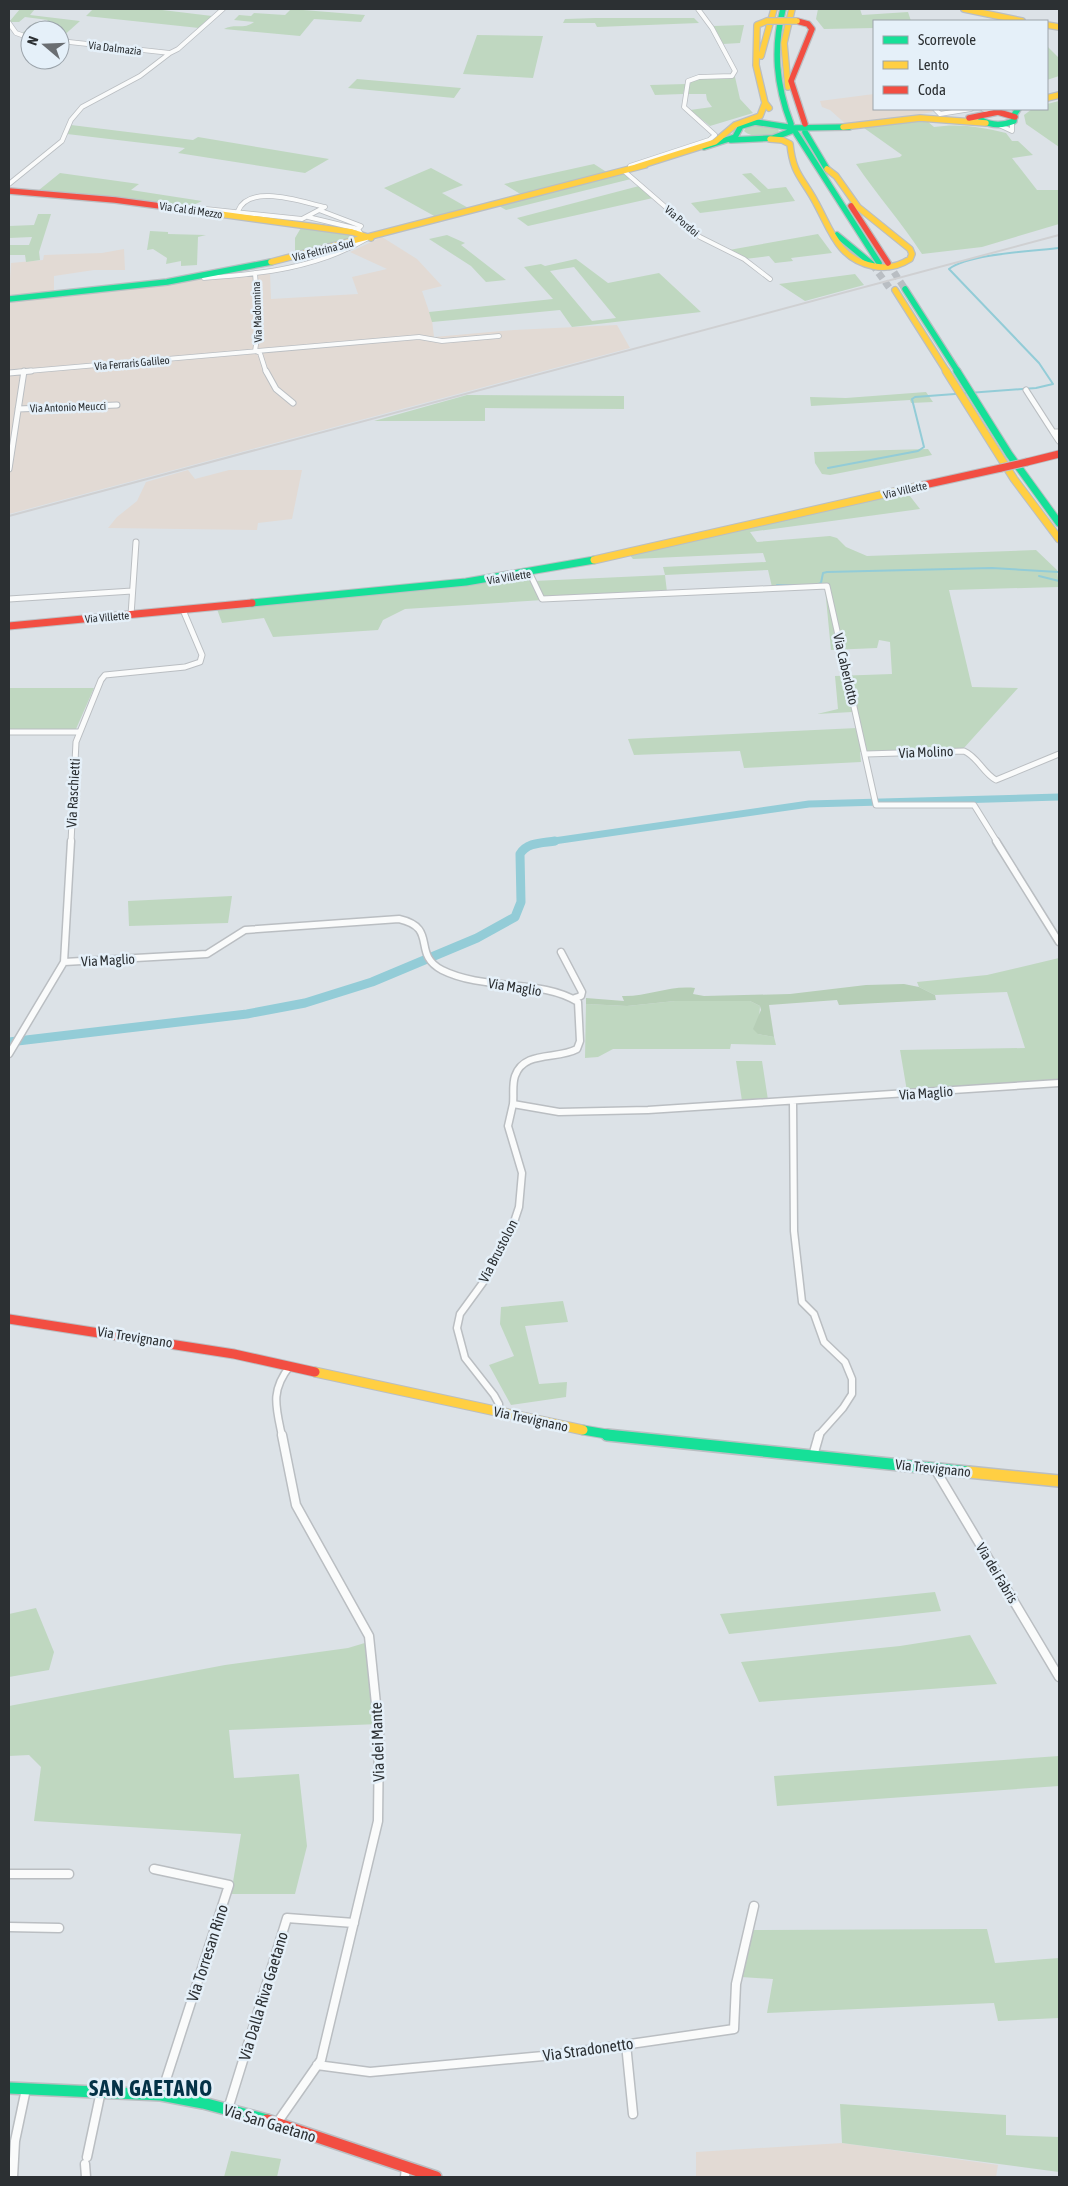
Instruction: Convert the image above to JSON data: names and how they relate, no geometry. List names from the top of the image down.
{
  "streets": {
    "main road": [
      "Via Cal di Mezzo",
      "Via Feltrina Sud",
      "Via Villette",
      "Via Trevignano",
      "Via San Gaetano"
    ],
    "street": [
      "Via Dalmazia",
      "Via Pordoi",
      "Via Madonnina",
      "Via Ferraris Galileo",
      "Via Antonio Meucci",
      "Via Caberlotto",
      "Via Molino",
      "Via Raschietti",
      "Via Maglio",
      "Via Brustolon",
      "Via dei Fabris",
      "Via dei Mante",
      "Via Torresan Rino",
      "Via Dalla Riva Gaetano",
      "Via Stradonetto"
    ]
  },
  "crossings": [
    ["Via Cal di Mezzo", "Via Feltrina Sud"],
    ["Via Cal di Mezzo", "Via Madonnina"],
    ["Via Pordoi", "Via Feltrina Sud"],
    ["Via Feltrina Sud", "Via Madonnina"],
    ["Via Madonnina", "Via Ferraris Galileo"],
    ["Via Ferraris Galileo", "Via Antonio Meucci"],
    ["Via Villette", "Via Caberlotto"],
    ["Via Villette", "Via Raschietti"],
    ["Via Caberlotto", "Via Molino"],
    ["Via Raschietti", "Via Maglio"],
    ["Via Maglio", "Via Brustolon"],
    ["Via Brustolon", "Via Trevignano"],
    ["Via Trevignano", "Via dei Fabris"],
    ["Via Trevignano", "Via dei Mante"],
    ["Via dei Mante", "Via Dalla Riva Gaetano"],
    ["Via dei Mante", "Via Stradonetto"],
    ["Via dei Mante", "Via San Gaetano"],
    ["Via Torresan Rino", "Via San Gaetano"],
    ["Via Dalla Riva Gaetano", "Via San Gaetano"]
  ],
  "districts": ["SAN GAETANO"],
  "legend": ["Scorrevole", "Lento", "Coda"],
  "north": "left"
}
